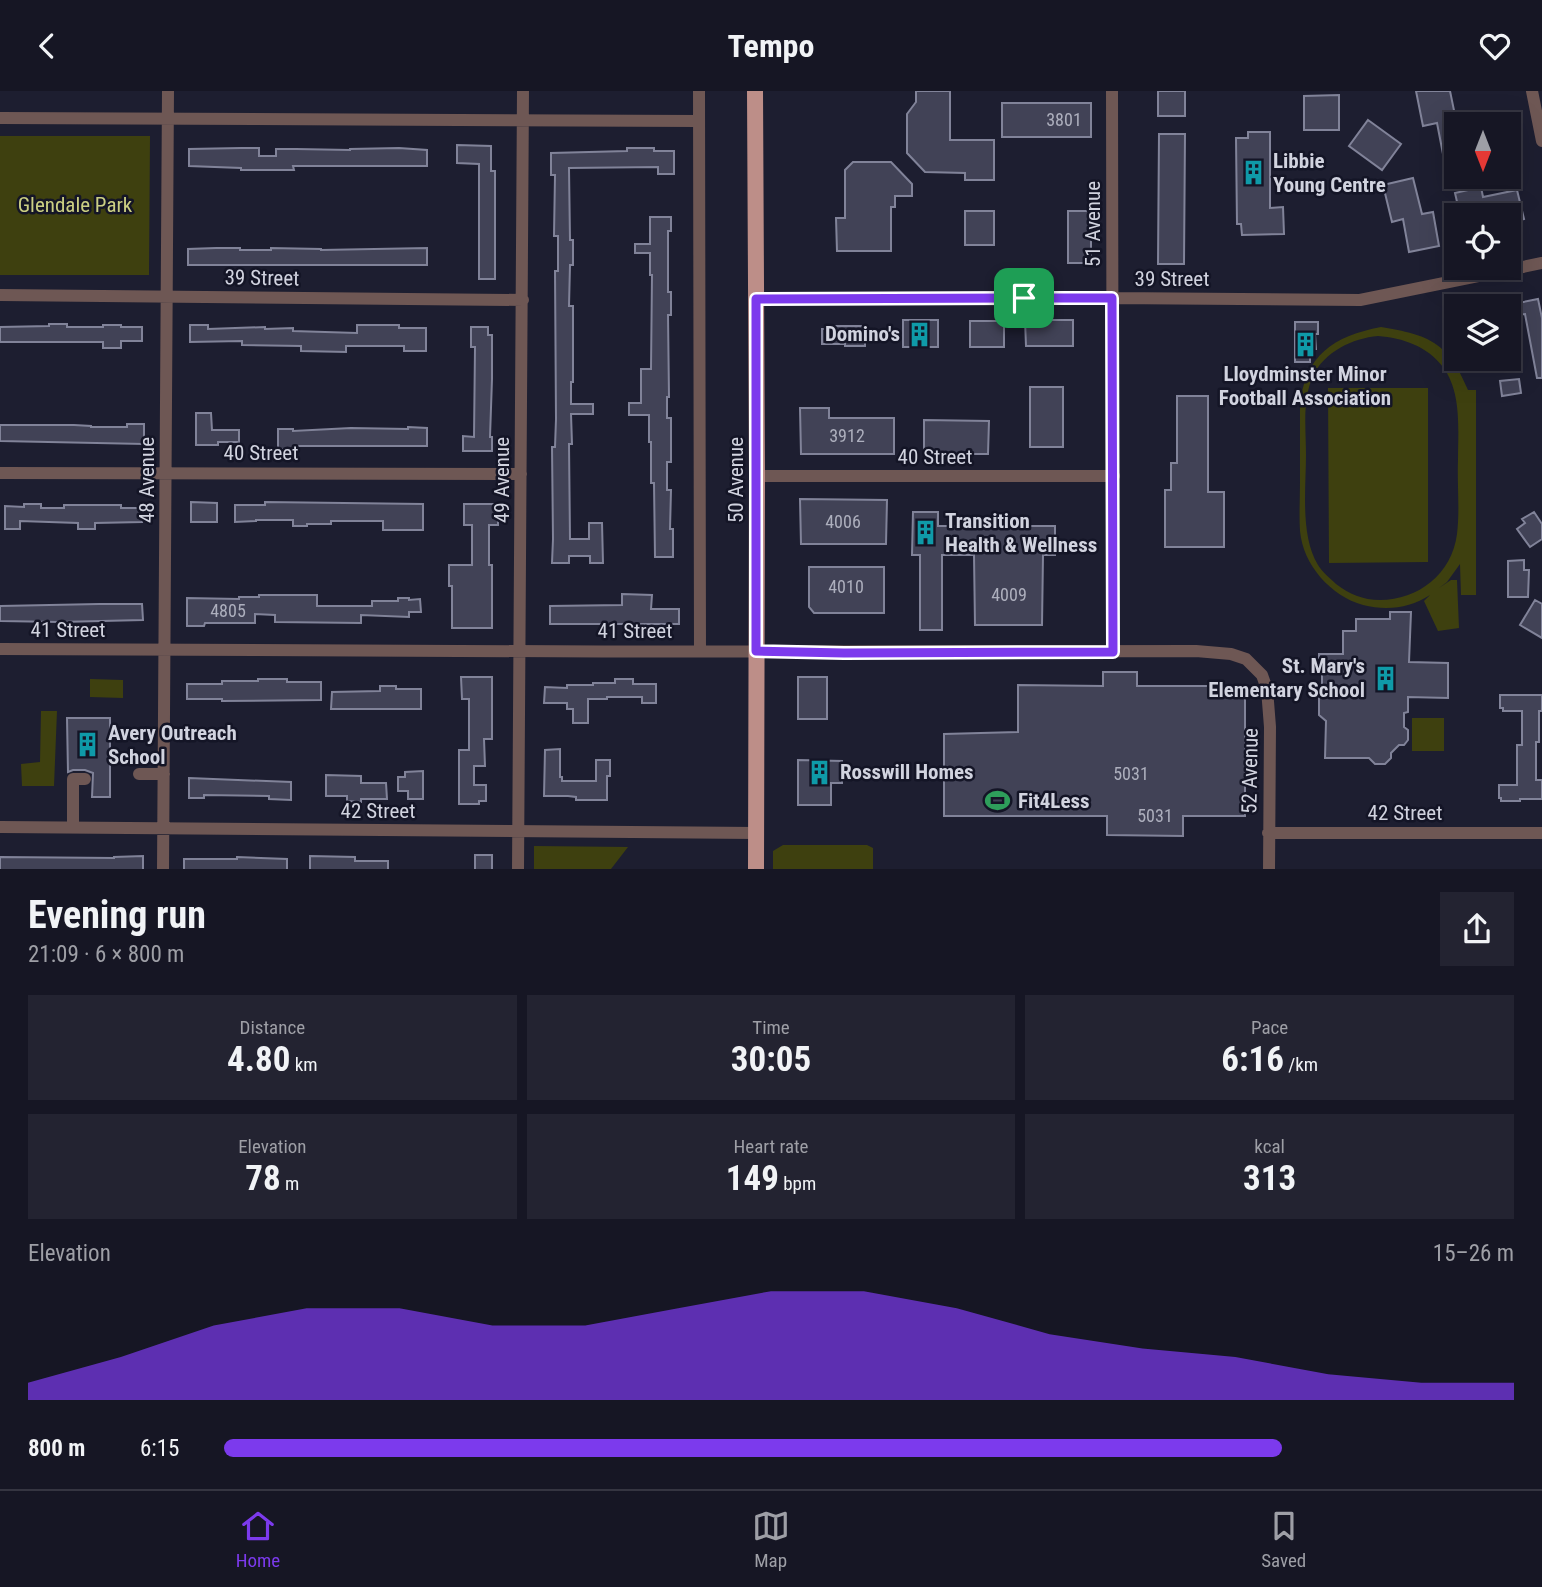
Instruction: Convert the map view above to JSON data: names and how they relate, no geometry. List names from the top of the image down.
{
  "streets": {
    "main road": ["50 Avenue"],
    "street": [
      "51 Avenue",
      "39 Street",
      "40 Street",
      "48 Avenue",
      "49 Avenue",
      "41 Street",
      "52 Avenue",
      "42 Street"
    ]
  },
  "crossings": [
    ["51 Avenue", "39 Street"],
    ["51 Avenue", "40 Street"],
    ["51 Avenue", "41 Street"],
    ["39 Street", "48 Avenue"],
    ["39 Street", "49 Avenue"],
    ["39 Street", "50 Avenue"],
    ["40 Street", "48 Avenue"],
    ["40 Street", "49 Avenue"],
    ["40 Street", "50 Avenue"],
    ["48 Avenue", "41 Street"],
    ["48 Avenue", "42 Street"],
    ["49 Avenue", "41 Street"],
    ["49 Avenue", "42 Street"],
    ["50 Avenue", "41 Street"],
    ["50 Avenue", "42 Street"],
    ["41 Street", "52 Avenue"],
    ["52 Avenue", "42 Street"]
  ],
  "parks": ["Glendale Park"],
  "places": {
    "building": [
      "Libbie Young Centre",
      "Domino's",
      "Lloydminster Minor Football Association",
      "Transition Health & Wellness",
      "St. Mary's Elementary School",
      "Avery Outreach School",
      "Rosswill Homes"
    ],
    "sports": ["Fit4Less"]
  },
  "house_numbers": [
    "3801",
    "3912",
    "4006",
    "4010",
    "4009",
    "4805",
    "5031",
    "5031"
  ],
  "north": "bottom",
  "page": {
    "header": "Tempo",
    "heading": ["Evening run", "21:09 · 6 × 800 m"],
    "stats": [
      ["Distance", "4.80 km"],
      ["Time", "30:05"],
      ["Pace", "6:16 /km"],
      ["Elevation", "78 m"],
      ["Heart rate", "149 bpm"],
      ["kcal", "313"]
    ],
    "chart": ["Elevation", "15–26 m"],
    "list": [
      {
        "name": "800 m",
        "note": "6:15"
      }
    ],
    "tabs": ["Home", "Map", "Saved"]
  }
}
